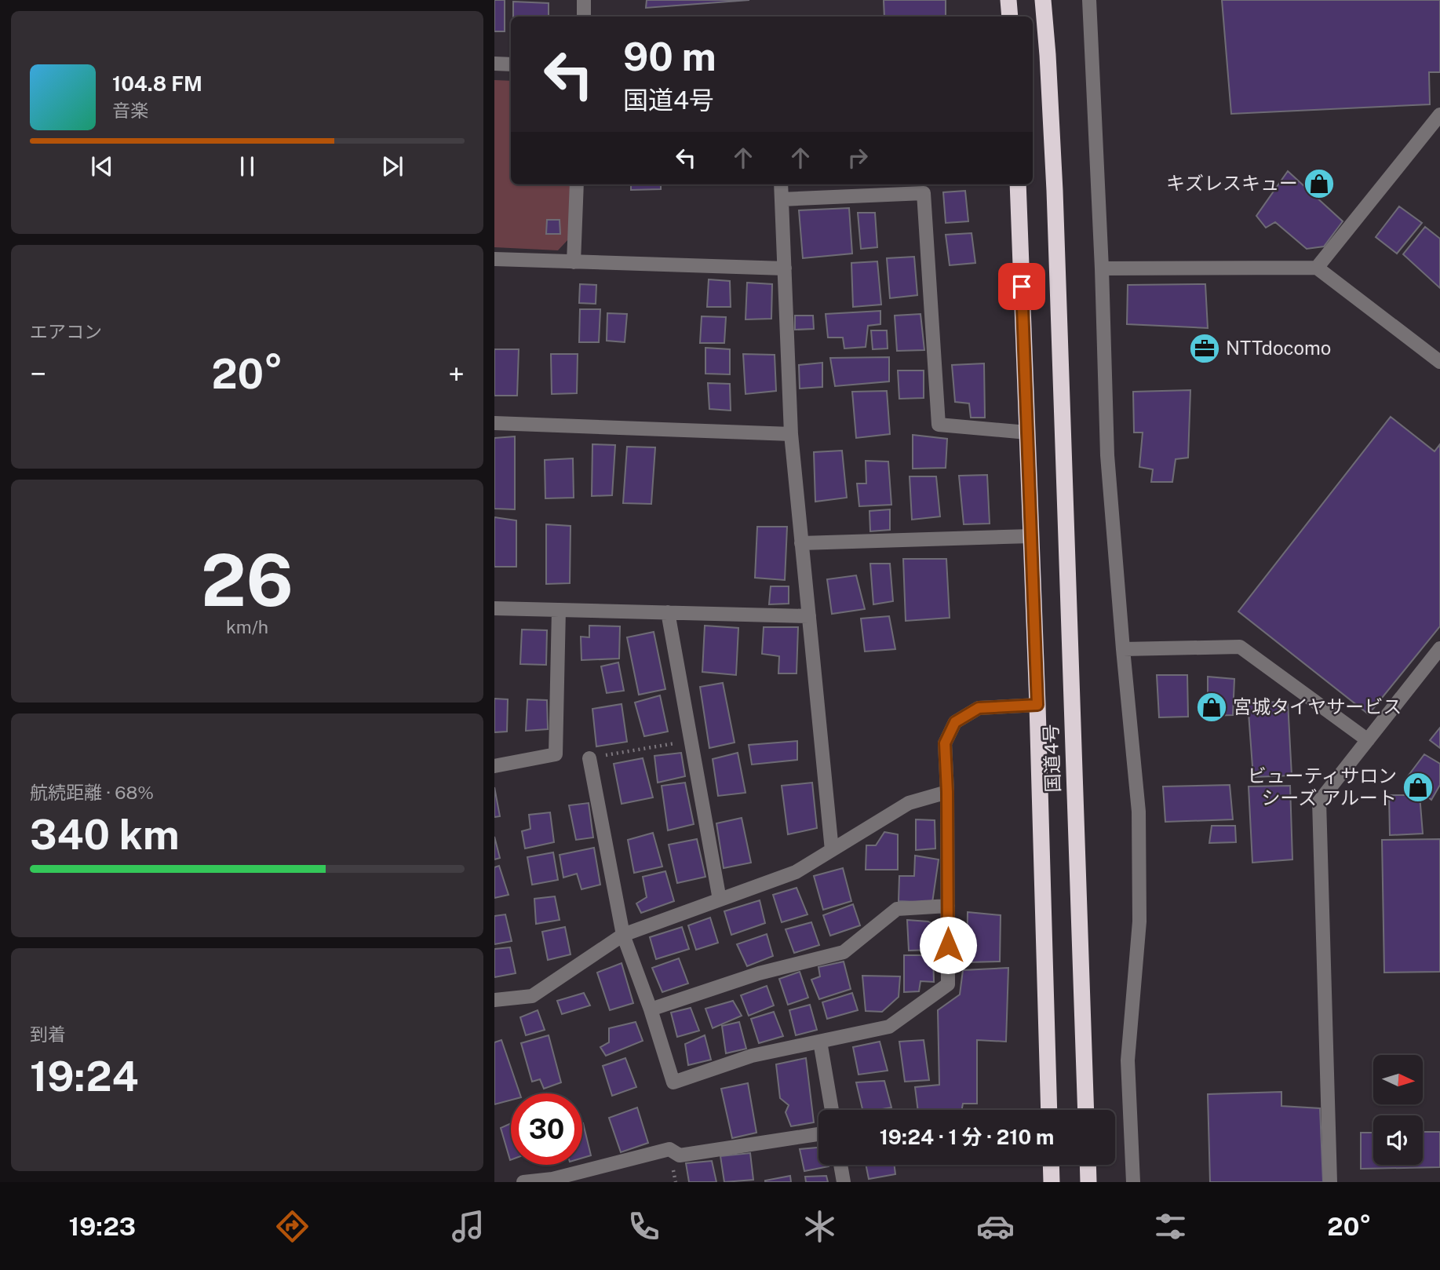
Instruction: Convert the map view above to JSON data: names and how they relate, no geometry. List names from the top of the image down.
{
  "streets": {
    "highway": ["国道4号"]
  },
  "places": {
    "shop": ["キズレスキュー", "宮城タイヤサービス", "ビューティサロン シーズ アルート"],
    "office": ["NTTdocomo"]
  },
  "north": "right",
  "page": {
    "turn": ["90 m", "国道4号"],
    "song": ["104.8 FM", "音楽"],
    "tile": [
      "エアコン",
      ["26", "km/h"],
      ["航続距離 · 68%", "340 km"],
      ["到着", "19:24"]
    ],
    "heat": ["−", "20°", "+"],
    "limit": "30",
    "trip": "19:24 · 1 分 · 210 m",
    "tabs": ["19:23", "20°"]
  }
}
